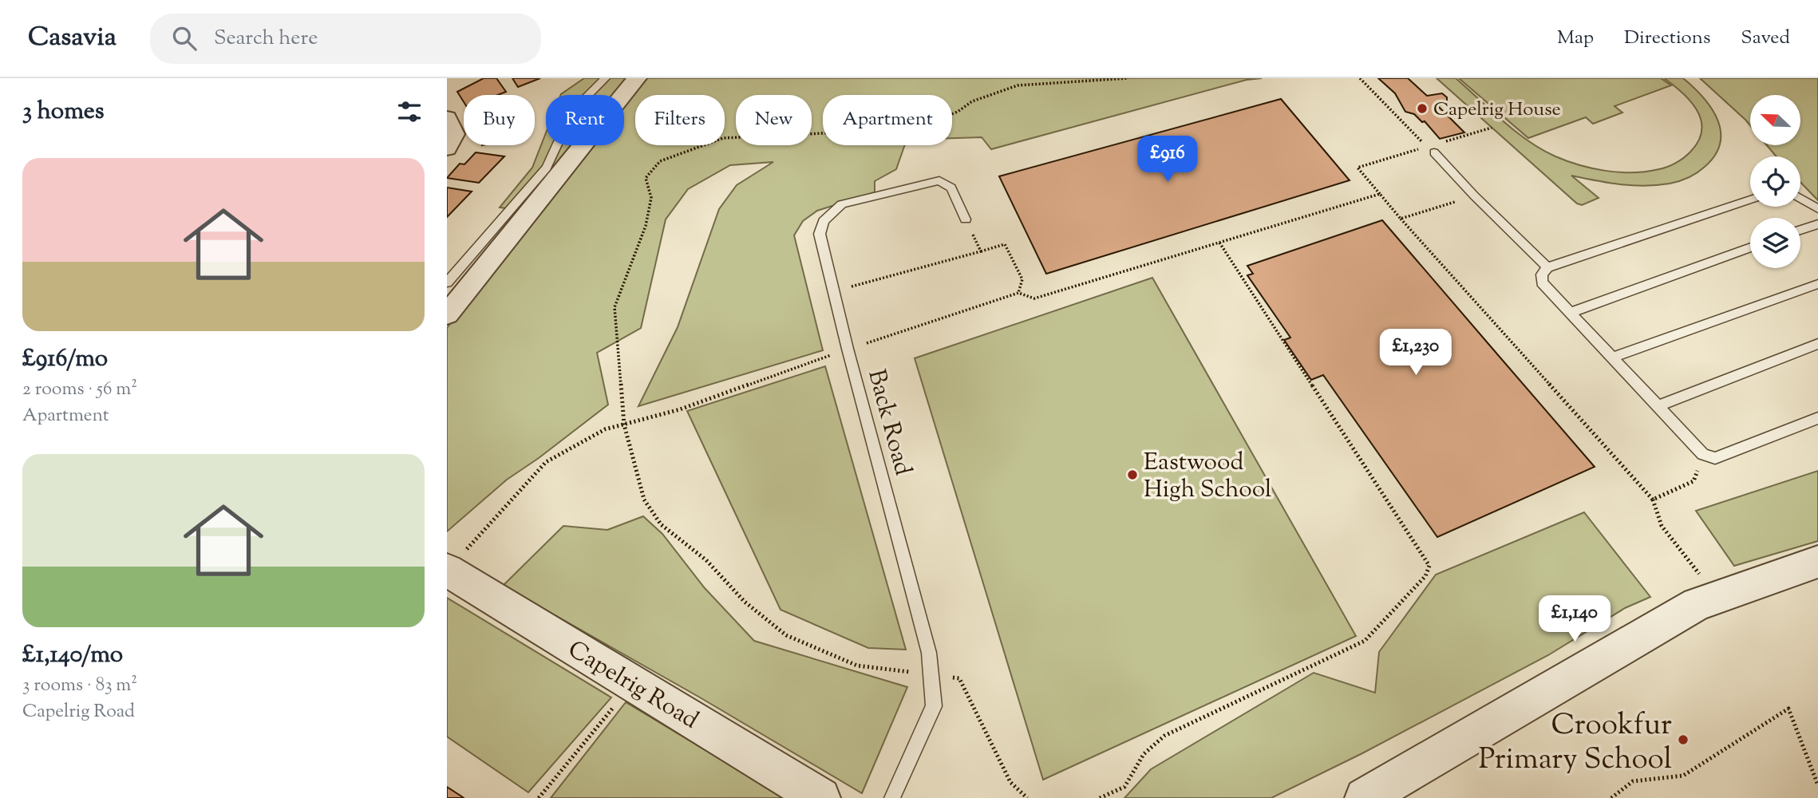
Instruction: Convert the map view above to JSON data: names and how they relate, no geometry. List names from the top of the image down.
{
  "streets": {
    "street": ["Capelrig Road"],
    "lane": ["Back Road"]
  },
  "places": ["Capelrig House", "Eastwood High School", "Crookfur Primary School"],
  "north": "top left",
  "page": {
    "header": "Casavia",
    "search": "Search here",
    "nav": ["Map", "Directions", "Saved"],
    "heading": "3 homes",
    "chip": [
      "Buy",
      "Rent",
      "Filters",
      "New",
      "Apartment"
    ],
    "price": ["£916", "£1,230", "£1,140"],
    "list": [
      {
        "name": "£916/mo",
        "note": "2 rooms · 56 m² · Apartment"
      },
      {
        "name": "£1,140/mo",
        "note": "3 rooms · 83 m² · Capelrig Road"
      }
    ]
  }
}
